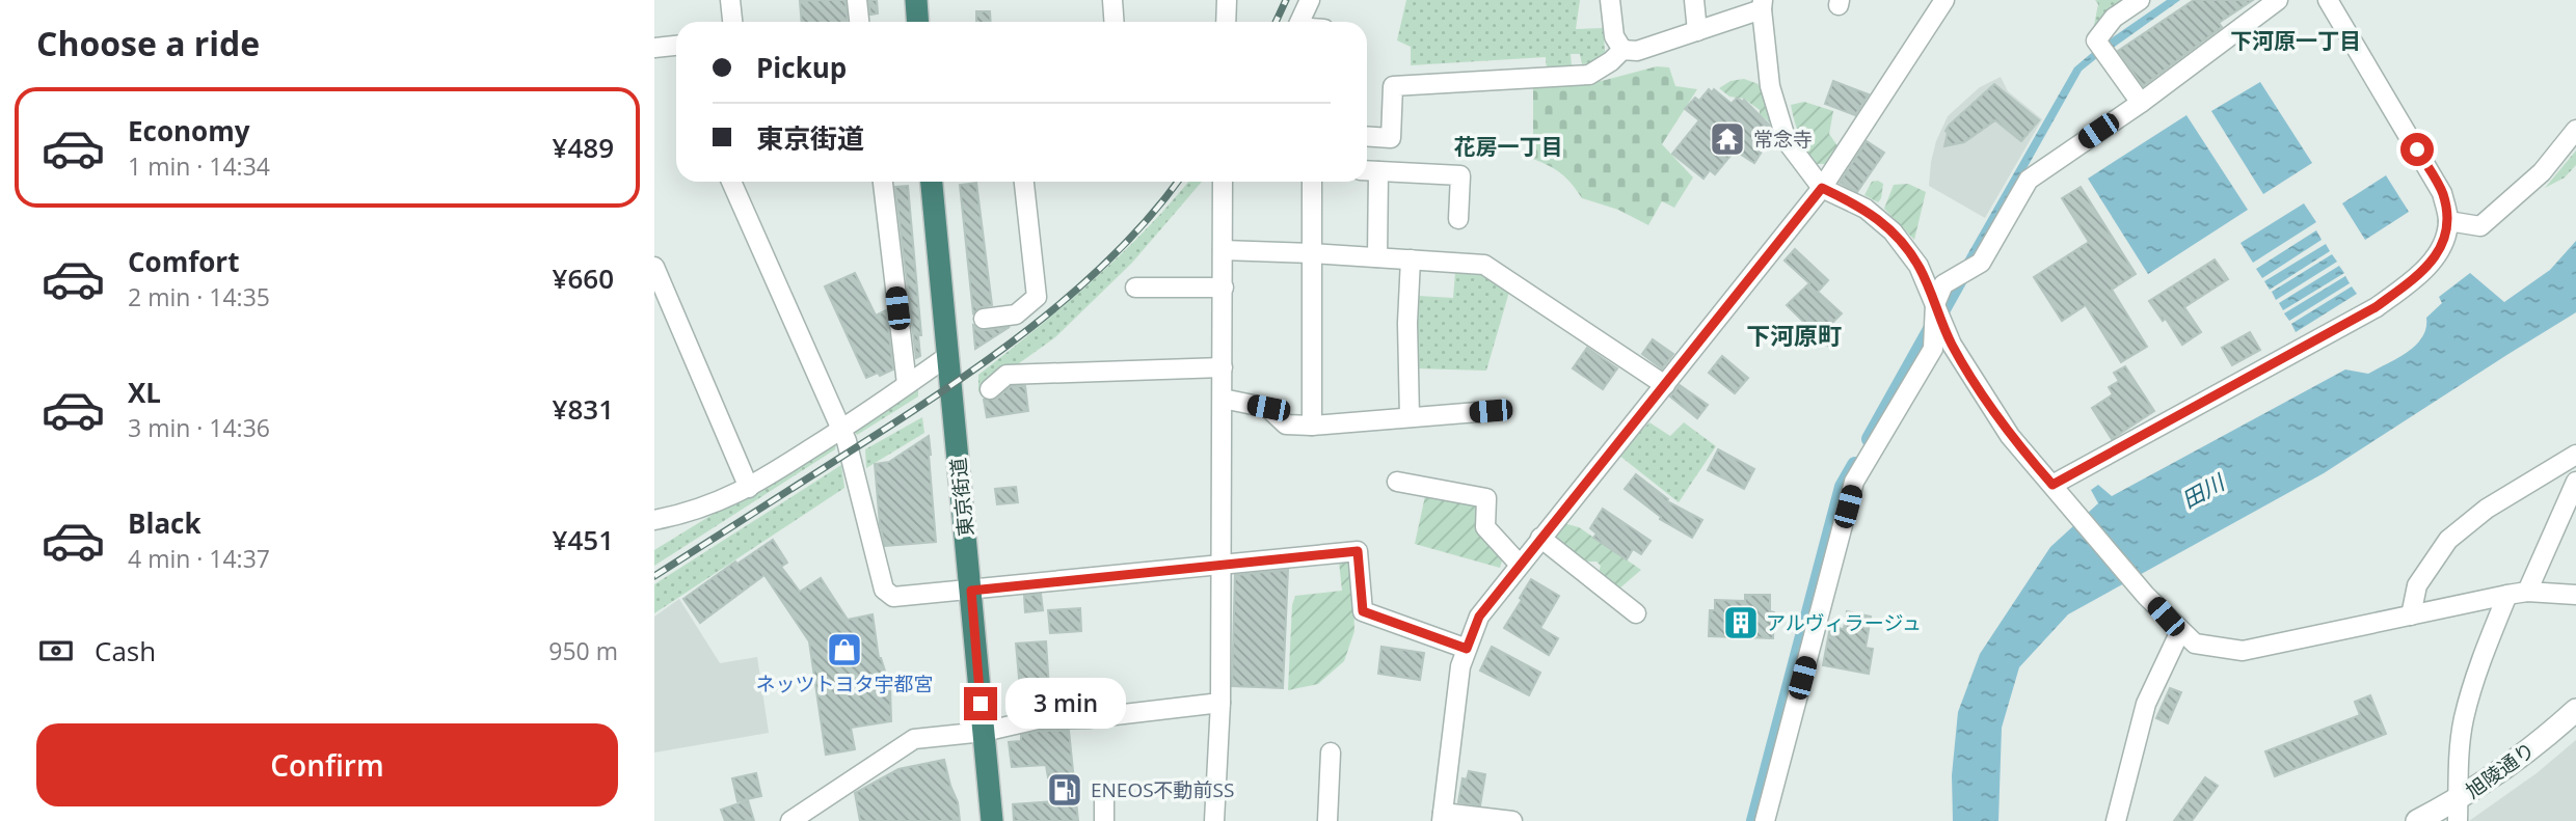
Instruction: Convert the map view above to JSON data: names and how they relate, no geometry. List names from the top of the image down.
{
  "streets": {
    "highway": ["東京街道"],
    "street": ["旭陵通り"]
  },
  "districts": ["下河原一丁目", "花房一丁目", "下河原町"],
  "water": ["田川"],
  "places": {
    "temple": ["常念寺"],
    "building": ["アルヴィラージュ"],
    "shop": ["ネッツトヨタ宇都宮"],
    "fuel station": ["ENEOS不動前SS"]
  },
  "page": {
    "heading": "Choose a ride",
    "banner": ["Pickup", "東京街道"],
    "list": [
      {
        "name": "Economy",
        "note": "1 min · 14:34",
        "value": "¥489"
      },
      {
        "name": "Comfort",
        "note": "2 min · 14:35",
        "value": "¥660"
      },
      {
        "name": "XL",
        "note": "3 min · 14:36",
        "value": "¥831"
      },
      {
        "name": "Black",
        "note": "4 min · 14:37",
        "value": "¥451"
      }
    ],
    "pay": ["Cash", "950 m"],
    "bubble": "3 min",
    "buttons": "Confirm"
  }
}
